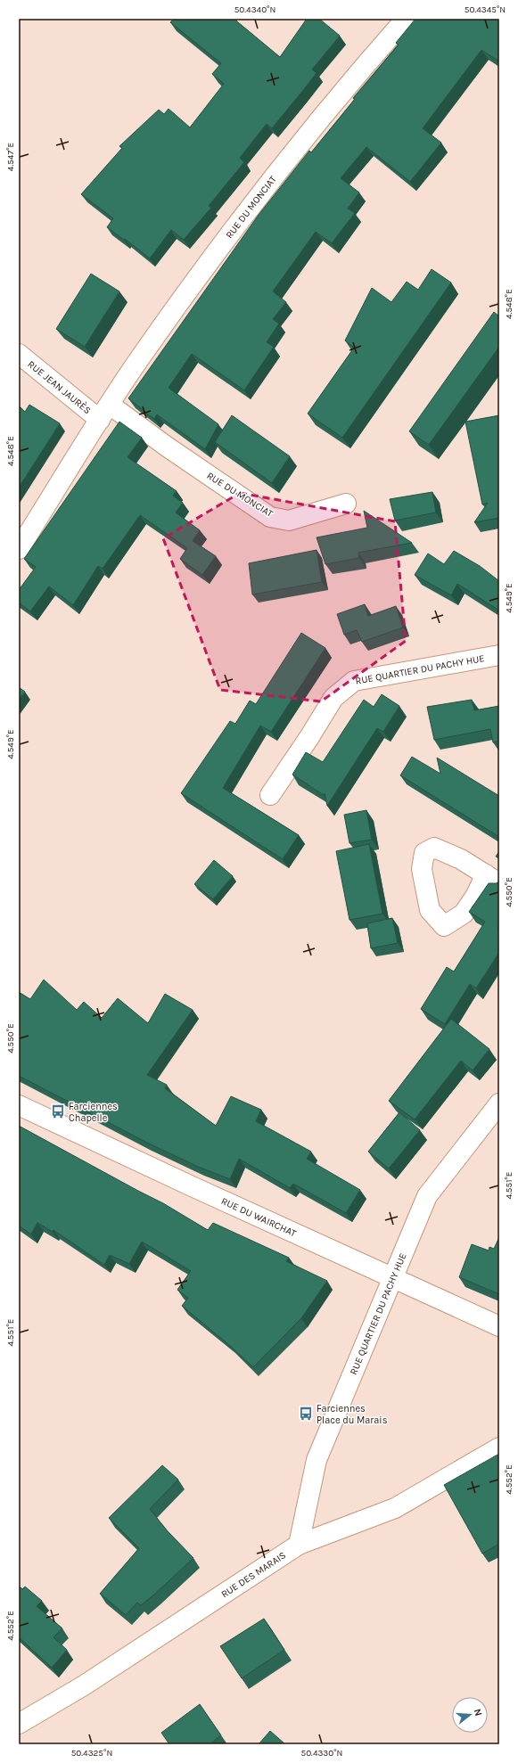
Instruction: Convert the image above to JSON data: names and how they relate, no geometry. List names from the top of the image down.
{
  "streets": {
    "street": [
      "RUE DU MONCIAT",
      "RUE JEAN JAURÈS",
      "RUE QUARTIER DU PACHY HUE",
      "RUE DU WAIRCHAT",
      "RUE DES MARAIS"
    ]
  },
  "crossings": [
    ["RUE DU MONCIAT", "RUE JEAN JAURÈS"],
    ["RUE QUARTIER DU PACHY HUE", "RUE DU WAIRCHAT"],
    ["RUE QUARTIER DU PACHY HUE", "RUE DES MARAIS"]
  ],
  "places": {
    "bus stop": ["Farciennes Chapelle", "Farciennes Place du Marais"]
  },
  "north": "right",
  "coordinates": [
    "50.4340°N",
    "50.4345°N",
    "4.547°E",
    "4.548°E",
    "4.549°E",
    "4.550°E",
    "4.551°E",
    "4.552°E",
    "50.4325°N",
    "50.4330°N"
  ]
}
